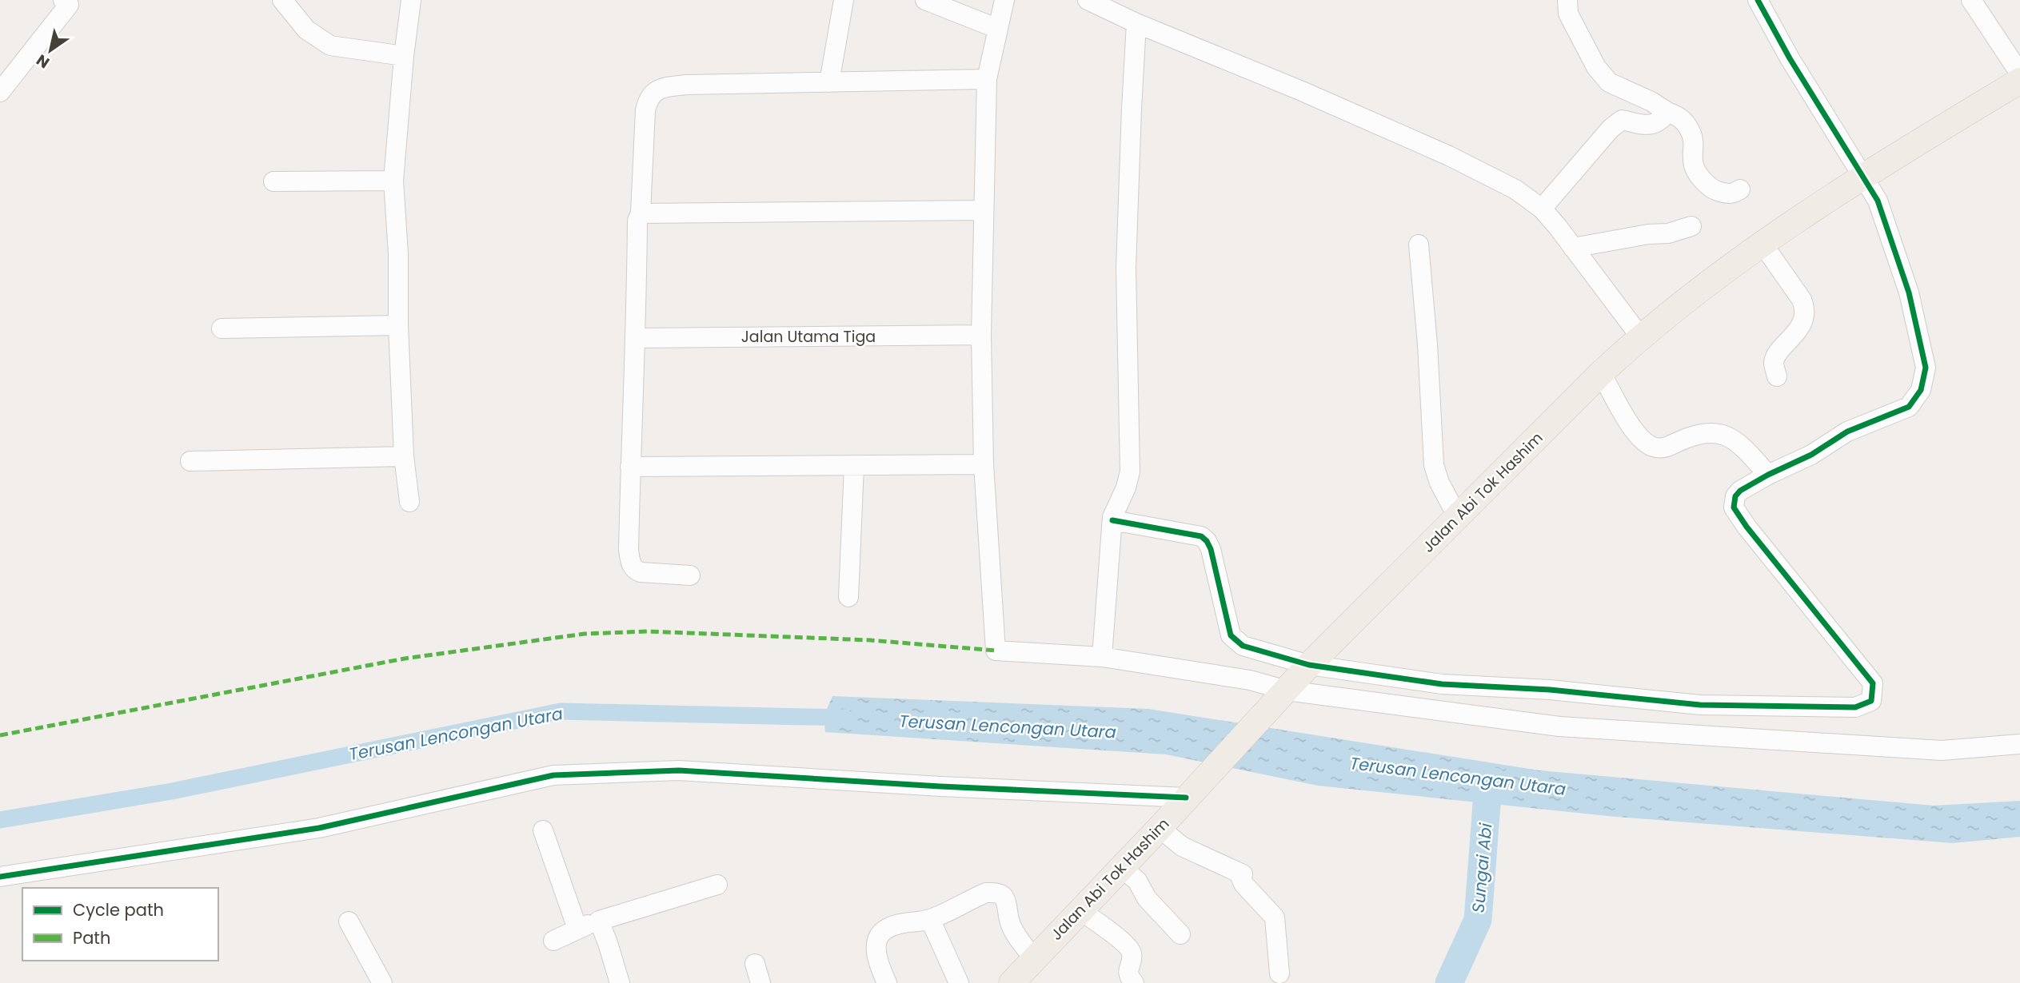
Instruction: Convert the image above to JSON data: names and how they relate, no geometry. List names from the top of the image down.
{
  "streets": {
    "main road": ["Jalan Abi Tok Hashim"],
    "street": ["Jalan Utama Tiga"]
  },
  "water": ["Terusan Lencongan Utara", "Sungai Abi"],
  "legend": ["Cycle path", "Path"],
  "north": "bottom left"
}
